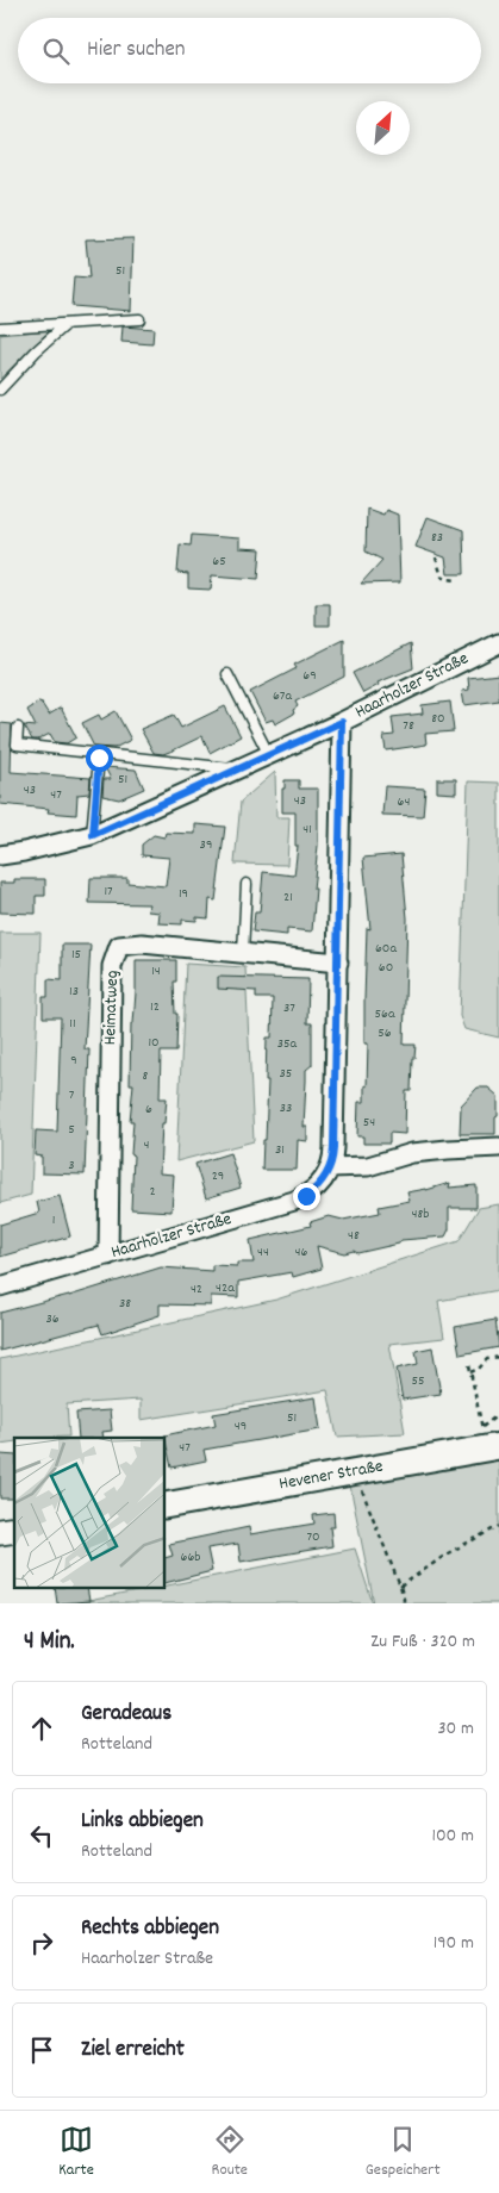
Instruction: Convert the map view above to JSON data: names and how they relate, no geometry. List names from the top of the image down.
{
  "streets": {
    "street": ["Haarholzer Straße", "Heimatweg", "Hevener Straße"]
  },
  "crossings": [
    ["Haarholzer Straße", "Heimatweg"]
  ],
  "house_numbers": [
    "51",
    "83",
    "65",
    "69",
    "67a",
    "80",
    "78",
    "51",
    "43",
    "47",
    "43",
    "64",
    "41",
    "39",
    "17",
    "19",
    "21",
    "60a",
    "15",
    "60",
    "14",
    "13",
    "12",
    "37",
    "56a",
    "11",
    "56",
    "10",
    "35a",
    "9",
    "35",
    "8",
    "7",
    "33",
    "6",
    "54",
    "5",
    "4",
    "31",
    "3",
    "29",
    "2",
    "48b",
    "1",
    "48",
    "44",
    "46",
    "42a",
    "42",
    "38",
    "36",
    "55",
    "51",
    "49",
    "47",
    "70",
    "66b"
  ],
  "north": "top right",
  "page": {
    "search": "Hier suchen",
    "heading": ["4 Min.", "Zu Fuß · 320 m"],
    "list": [
      ["Geradeaus", "Rotteland", "30 m"],
      ["Links abbiegen", "Rotteland", "100 m"],
      ["Rechts abbiegen", "Haarholzer Straße", "190 m"],
      "Ziel erreicht"
    ],
    "nav": ["Karte", "Route", "Gespeichert"]
  }
}
